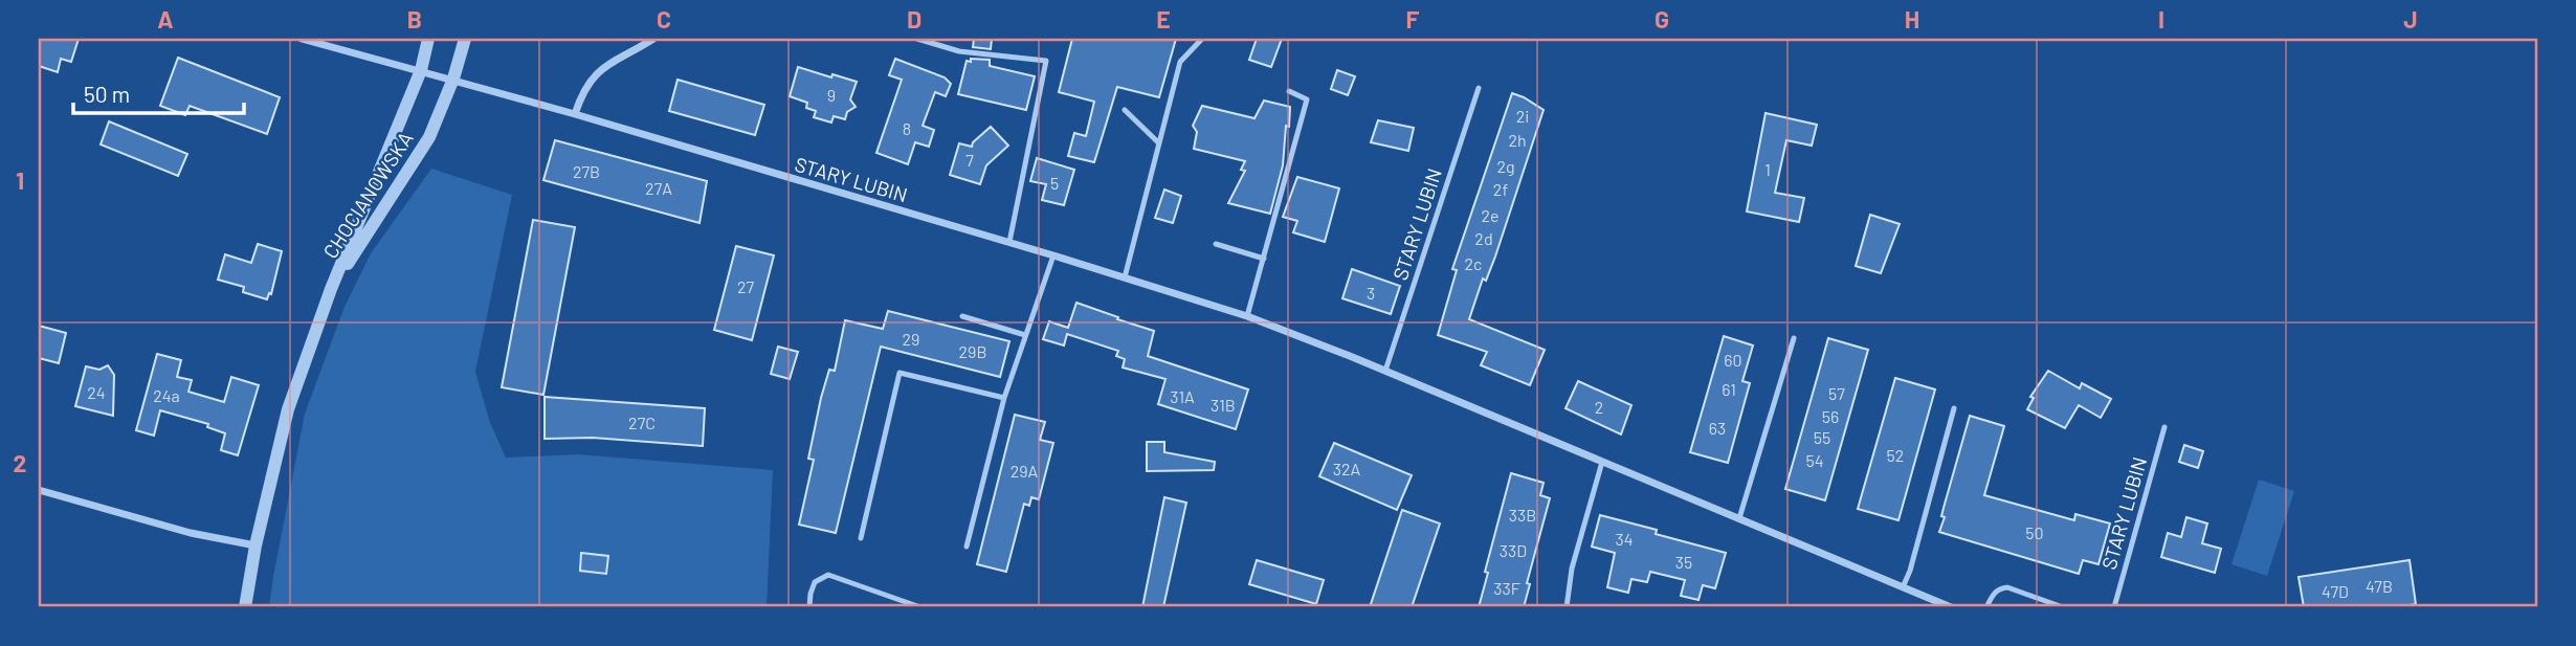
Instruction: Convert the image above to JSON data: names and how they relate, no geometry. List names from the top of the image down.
{
  "streets": {
    "street": ["STARY LUBIN", "CHOCIANOWSKA"]
  },
  "crossings": [
    ["STARY LUBIN", "CHOCIANOWSKA"]
  ],
  "house_numbers": [
    "9",
    "2i",
    "8",
    "2h",
    "7",
    "2g",
    "1",
    "27B",
    "5",
    "27A",
    "2f",
    "2e",
    "2d",
    "2c",
    "27",
    "3",
    "29",
    "29B",
    "60",
    "61",
    "24",
    "57",
    "24a",
    "31A",
    "31B",
    "2",
    "56",
    "27C",
    "63",
    "55",
    "52",
    "54",
    "32A",
    "29A",
    "33B",
    "50",
    "34",
    "33D",
    "35",
    "47B",
    "33F",
    "47D"
  ],
  "scale_bar": "50 m",
  "grid": {
    "columns": [
      "A",
      "B",
      "C",
      "D",
      "E",
      "F",
      "G",
      "H",
      "I",
      "J"
    ],
    "rows": ["1", "2"]
  }
}
